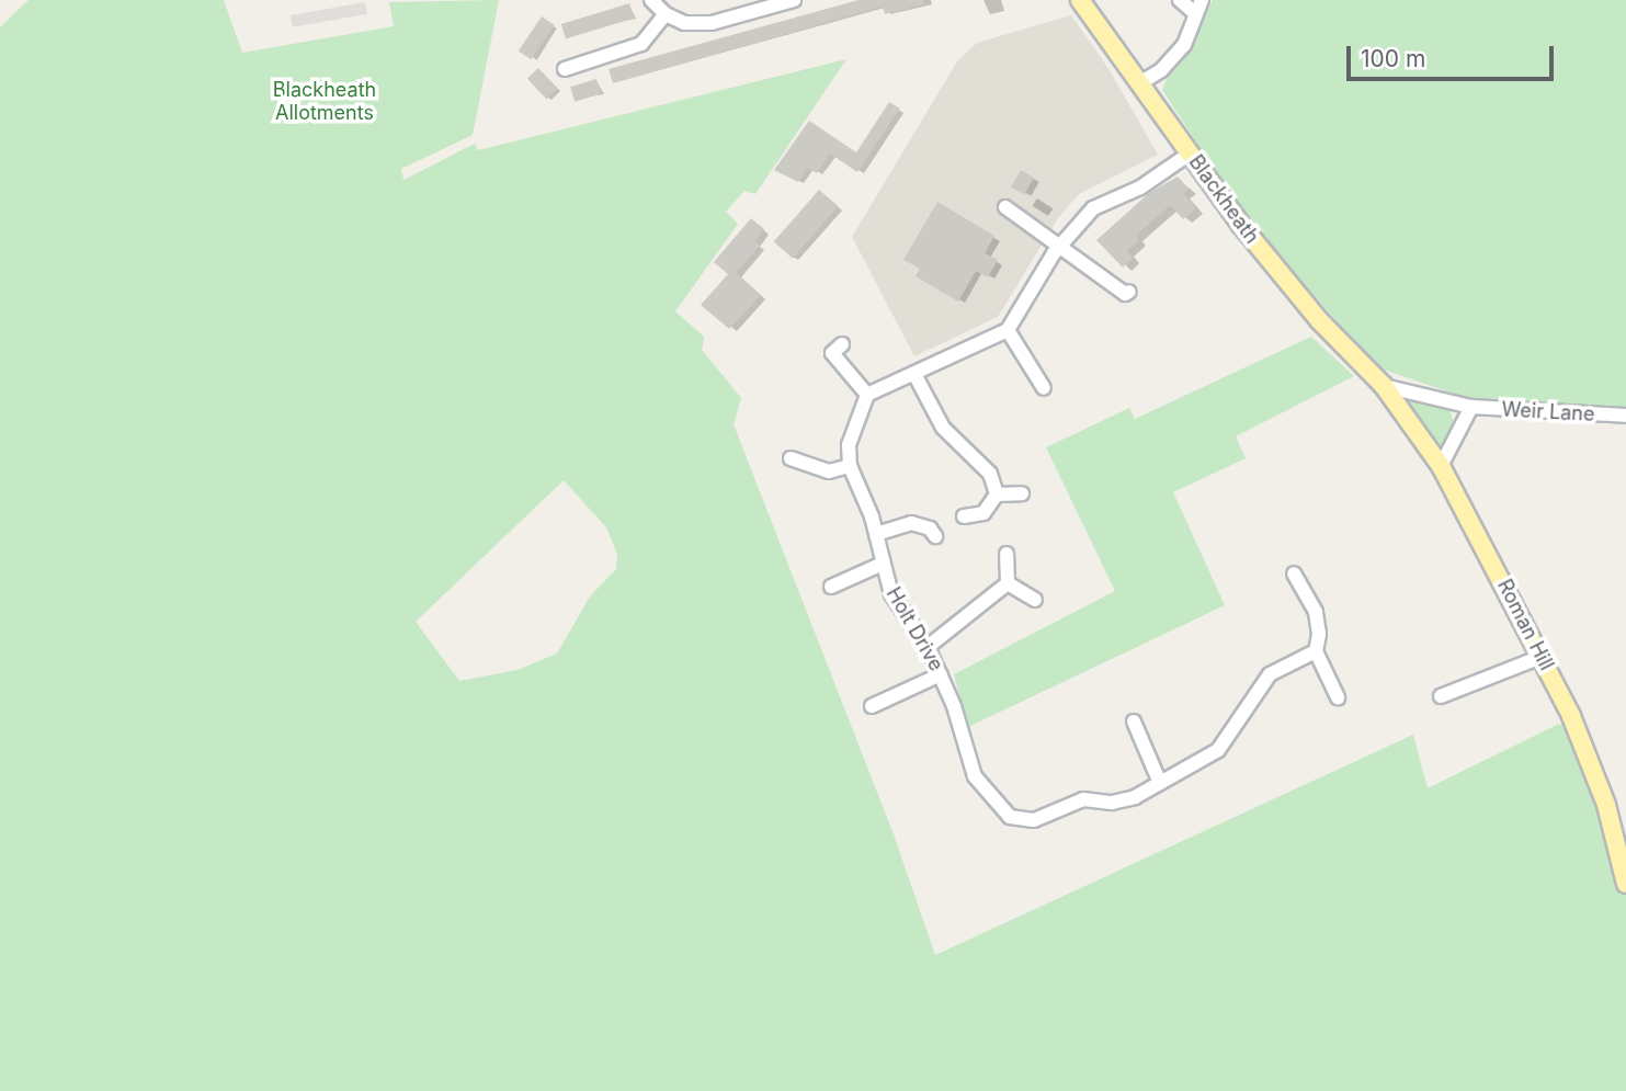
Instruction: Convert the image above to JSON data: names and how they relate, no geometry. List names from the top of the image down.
{
  "streets": {
    "main road": ["Blackheath", "Roman Hill"],
    "street": ["Weir Lane", "Holt Drive"]
  },
  "crossings": [
    ["Blackheath", "Weir Lane"],
    ["Blackheath", "Roman Hill"],
    ["Weir Lane", "Roman Hill"]
  ],
  "parks": ["Blackheath Allotments"],
  "scale_bar": "100 m"
}
